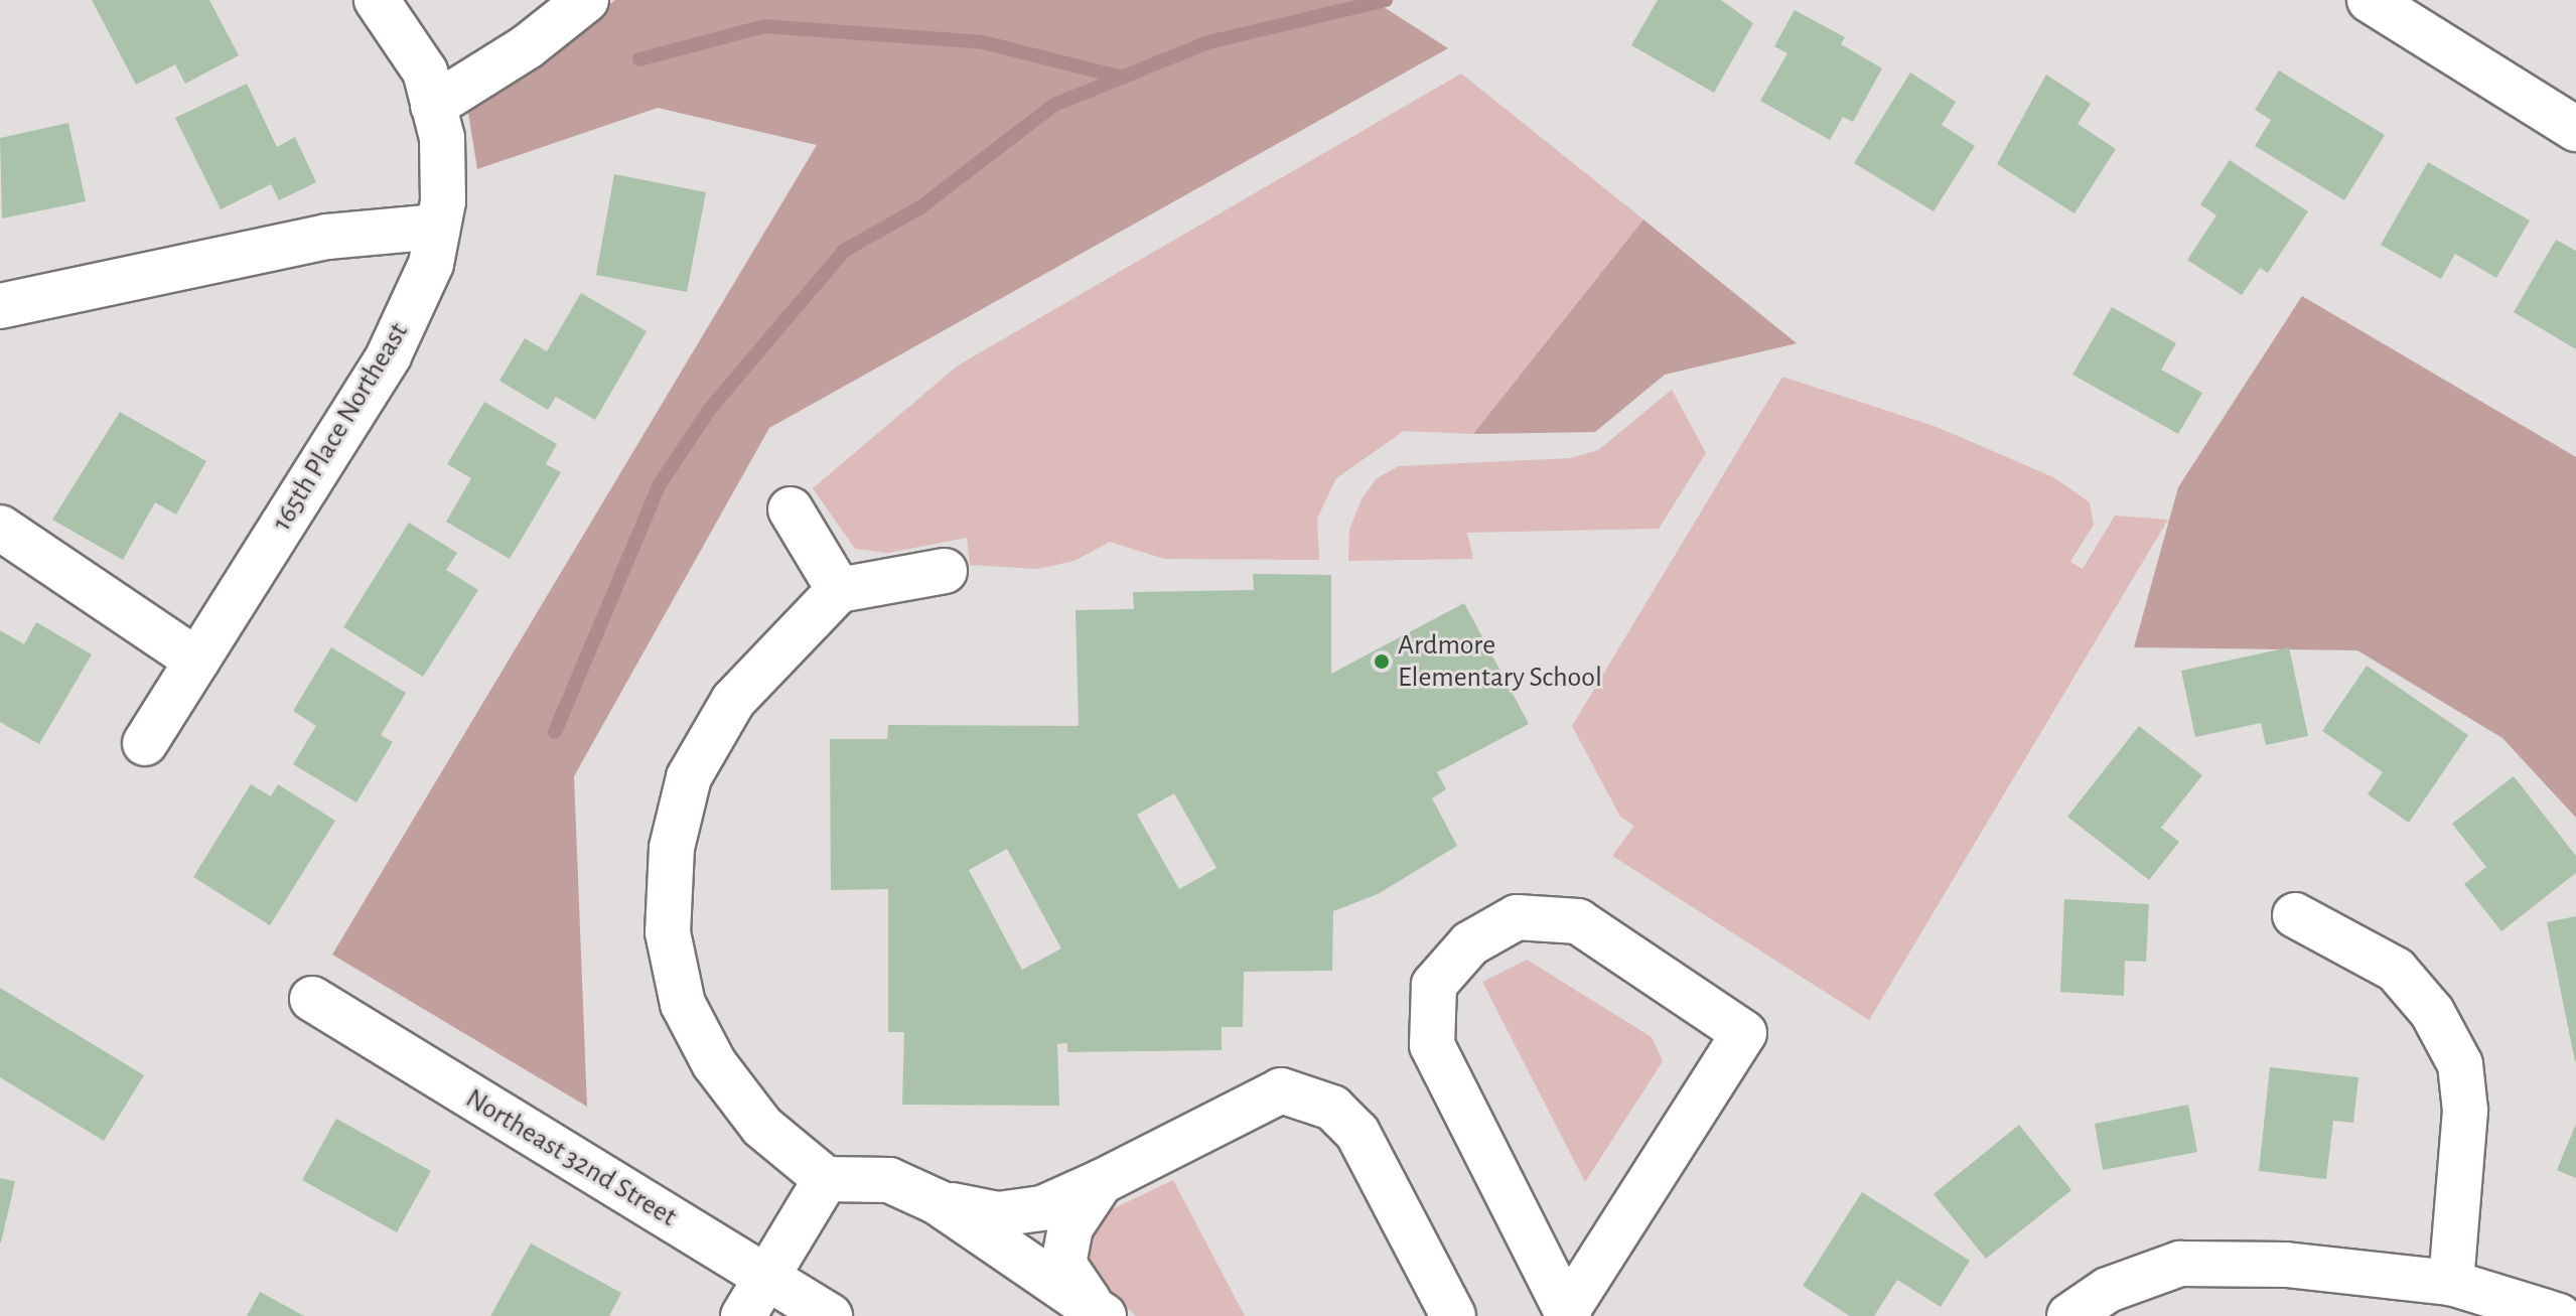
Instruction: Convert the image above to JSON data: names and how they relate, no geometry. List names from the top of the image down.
{
  "streets": {
    "street": ["165th Place Northeast", "Northeast 32nd Street"]
  },
  "places": ["Ardmore Elementary School"]
}
